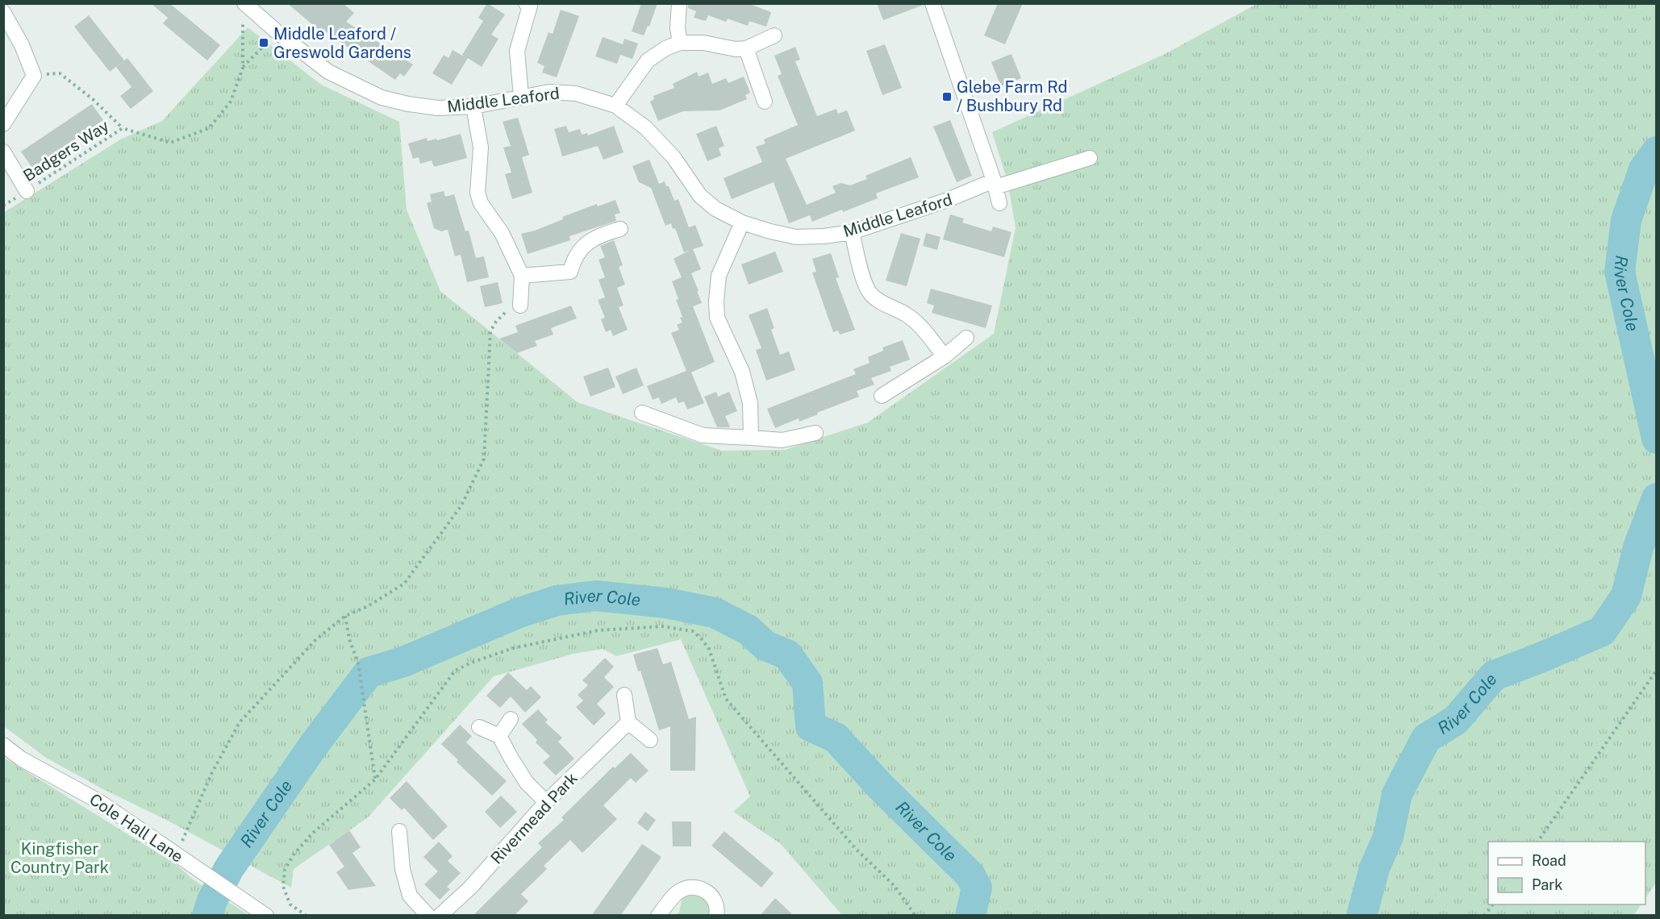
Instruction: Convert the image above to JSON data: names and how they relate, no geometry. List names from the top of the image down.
{
  "streets": {
    "street": ["Middle Leaford", "Rivermead Park", "Cole Hall Lane"],
    "path": ["Badgers Way"]
  },
  "crossings": [
    ["Middle Leaford", "Badgers Way"]
  ],
  "water": ["River Cole"],
  "parks": ["Kingfisher Country Park"],
  "places": {
    "transit": ["Middle Leaford / Greswold Gardens", "Glebe Farm Rd / Bushbury Rd"]
  },
  "legend": ["Road", "Park"]
}
